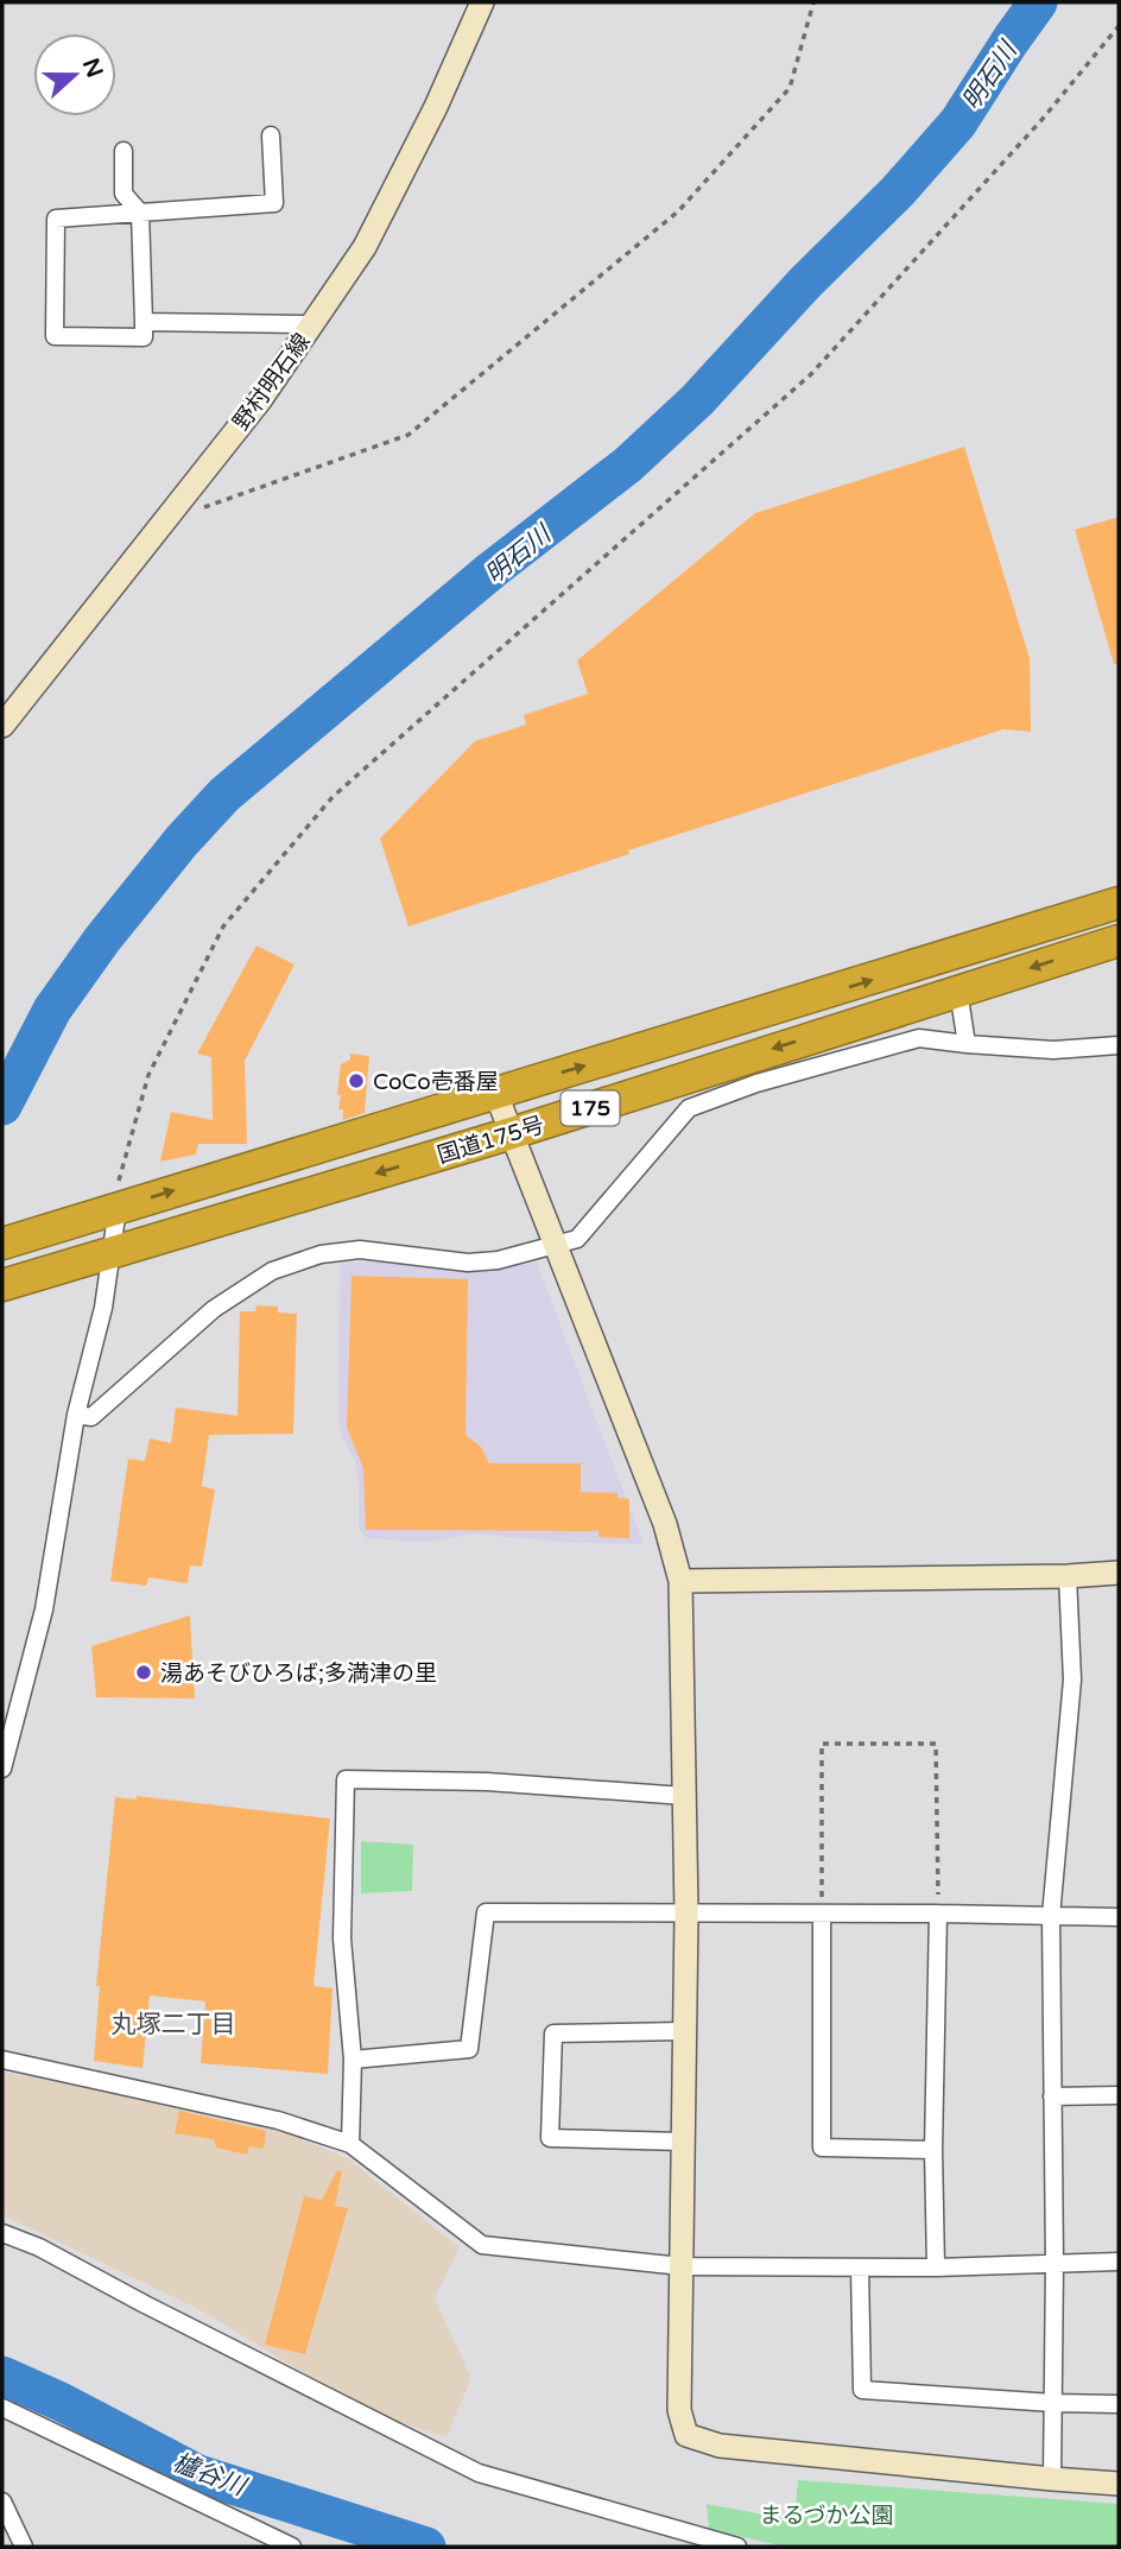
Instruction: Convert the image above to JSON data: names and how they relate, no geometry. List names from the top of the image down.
{
  "streets": {
    "highway": ["175", "国道175号"],
    "street": ["野村明石線"]
  },
  "districts": ["丸塚二丁目"],
  "water": ["明石川", "櫨谷川"],
  "parks": ["まるづか公園"],
  "places": ["CoCo壱番屋", "湯あそびひろば;多満津の里"],
  "north": "right"
}
